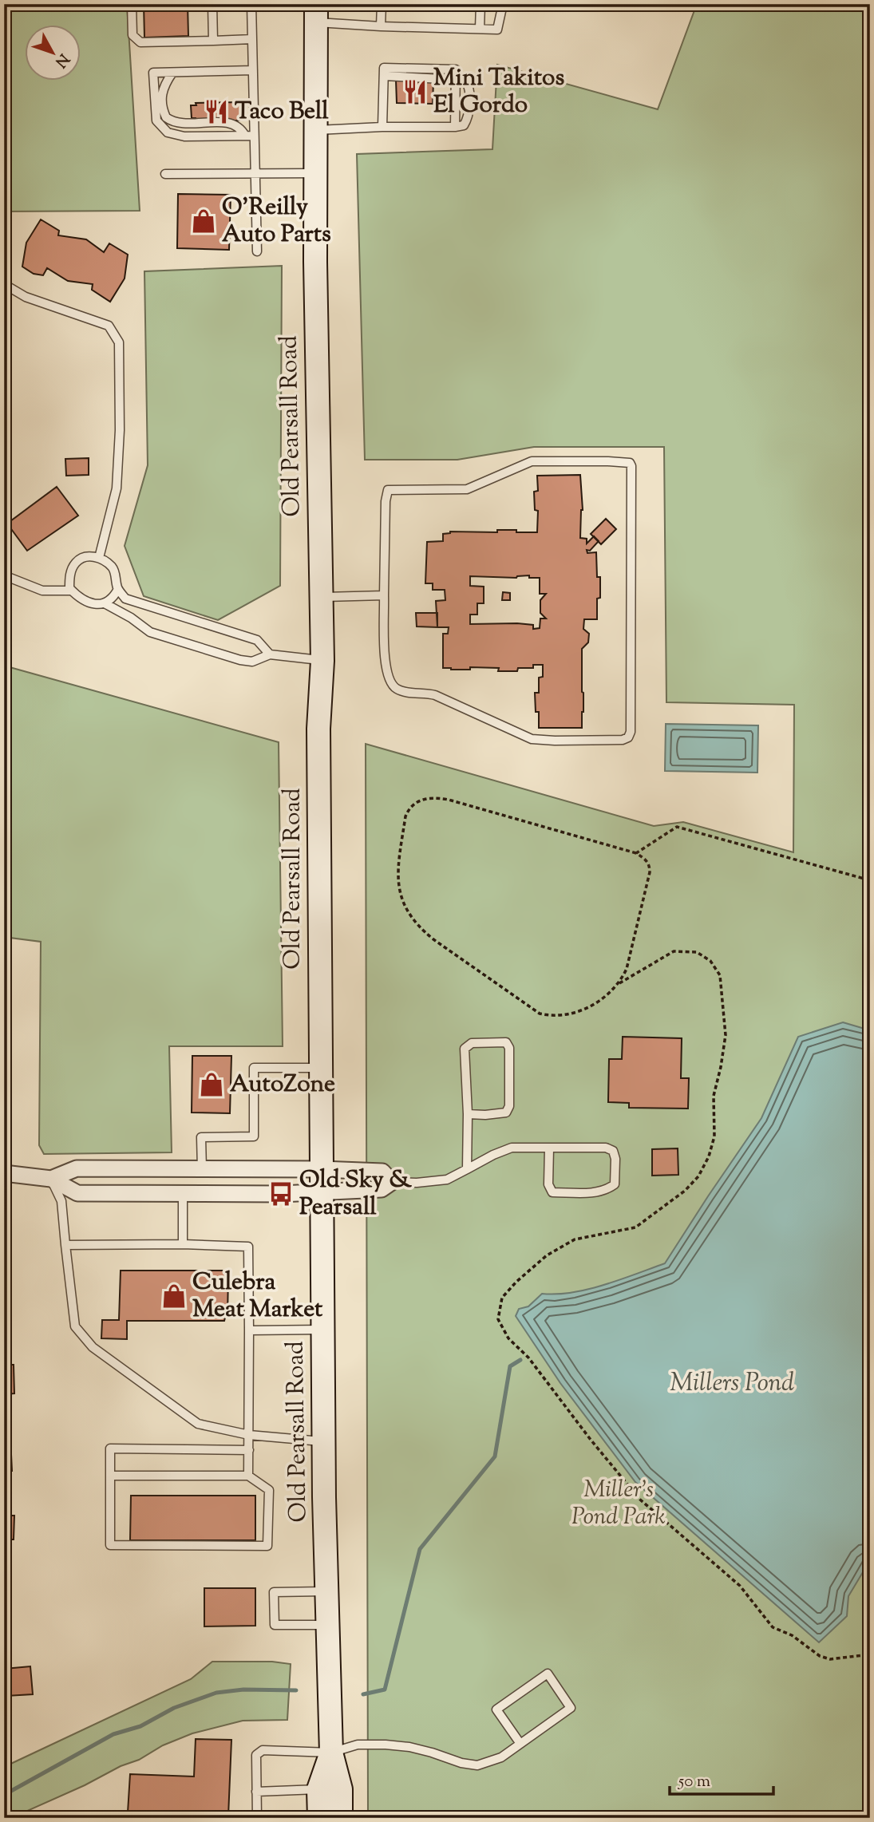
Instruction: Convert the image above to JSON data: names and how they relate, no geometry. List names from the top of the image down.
{
  "streets": {
    "main road": ["Old Pearsall Road"]
  },
  "water": ["Millers Pond"],
  "parks": ["Miller's Pond Park"],
  "places": {
    "restaurant": ["Mini Takitos El Gordo", "Taco Bell"],
    "shop": ["O'Reilly Auto Parts", "AutoZone", "Culebra Meat Market"],
    "bus stop": ["Old Sky & Pearsall"]
  },
  "scale_bar": "50 m",
  "north": "bottom right"
}
